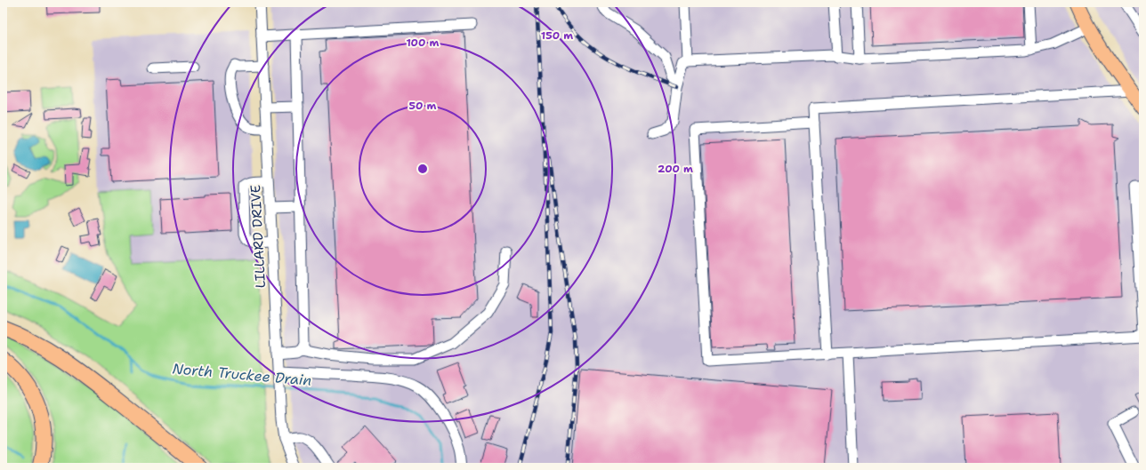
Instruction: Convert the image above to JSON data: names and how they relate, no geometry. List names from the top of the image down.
{
  "streets": {
    "street": ["LILLARD DRIVE"]
  },
  "water": ["North Truckee Drain"],
  "rings": [
    "150 m",
    "100 m",
    "50 m",
    "200 m"
  ]
}
